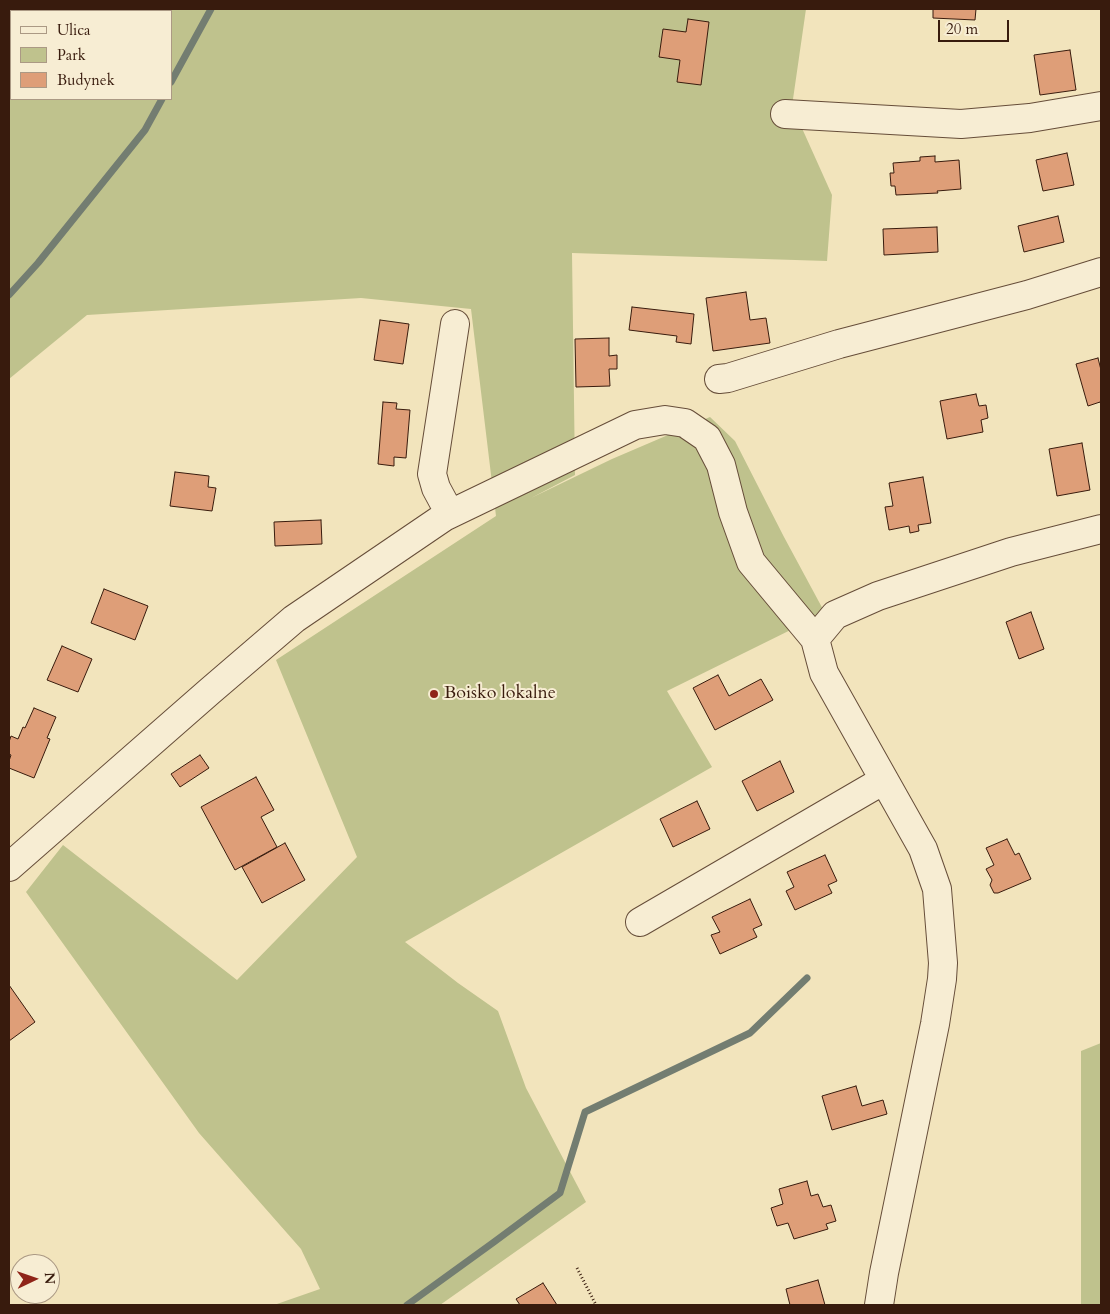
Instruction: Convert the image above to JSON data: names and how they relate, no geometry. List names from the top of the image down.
{
  "places": ["Boisko lokalne"],
  "legend": ["Ulica", "Park", "Budynek"],
  "scale_bar": "20 m",
  "north": "right"
}
